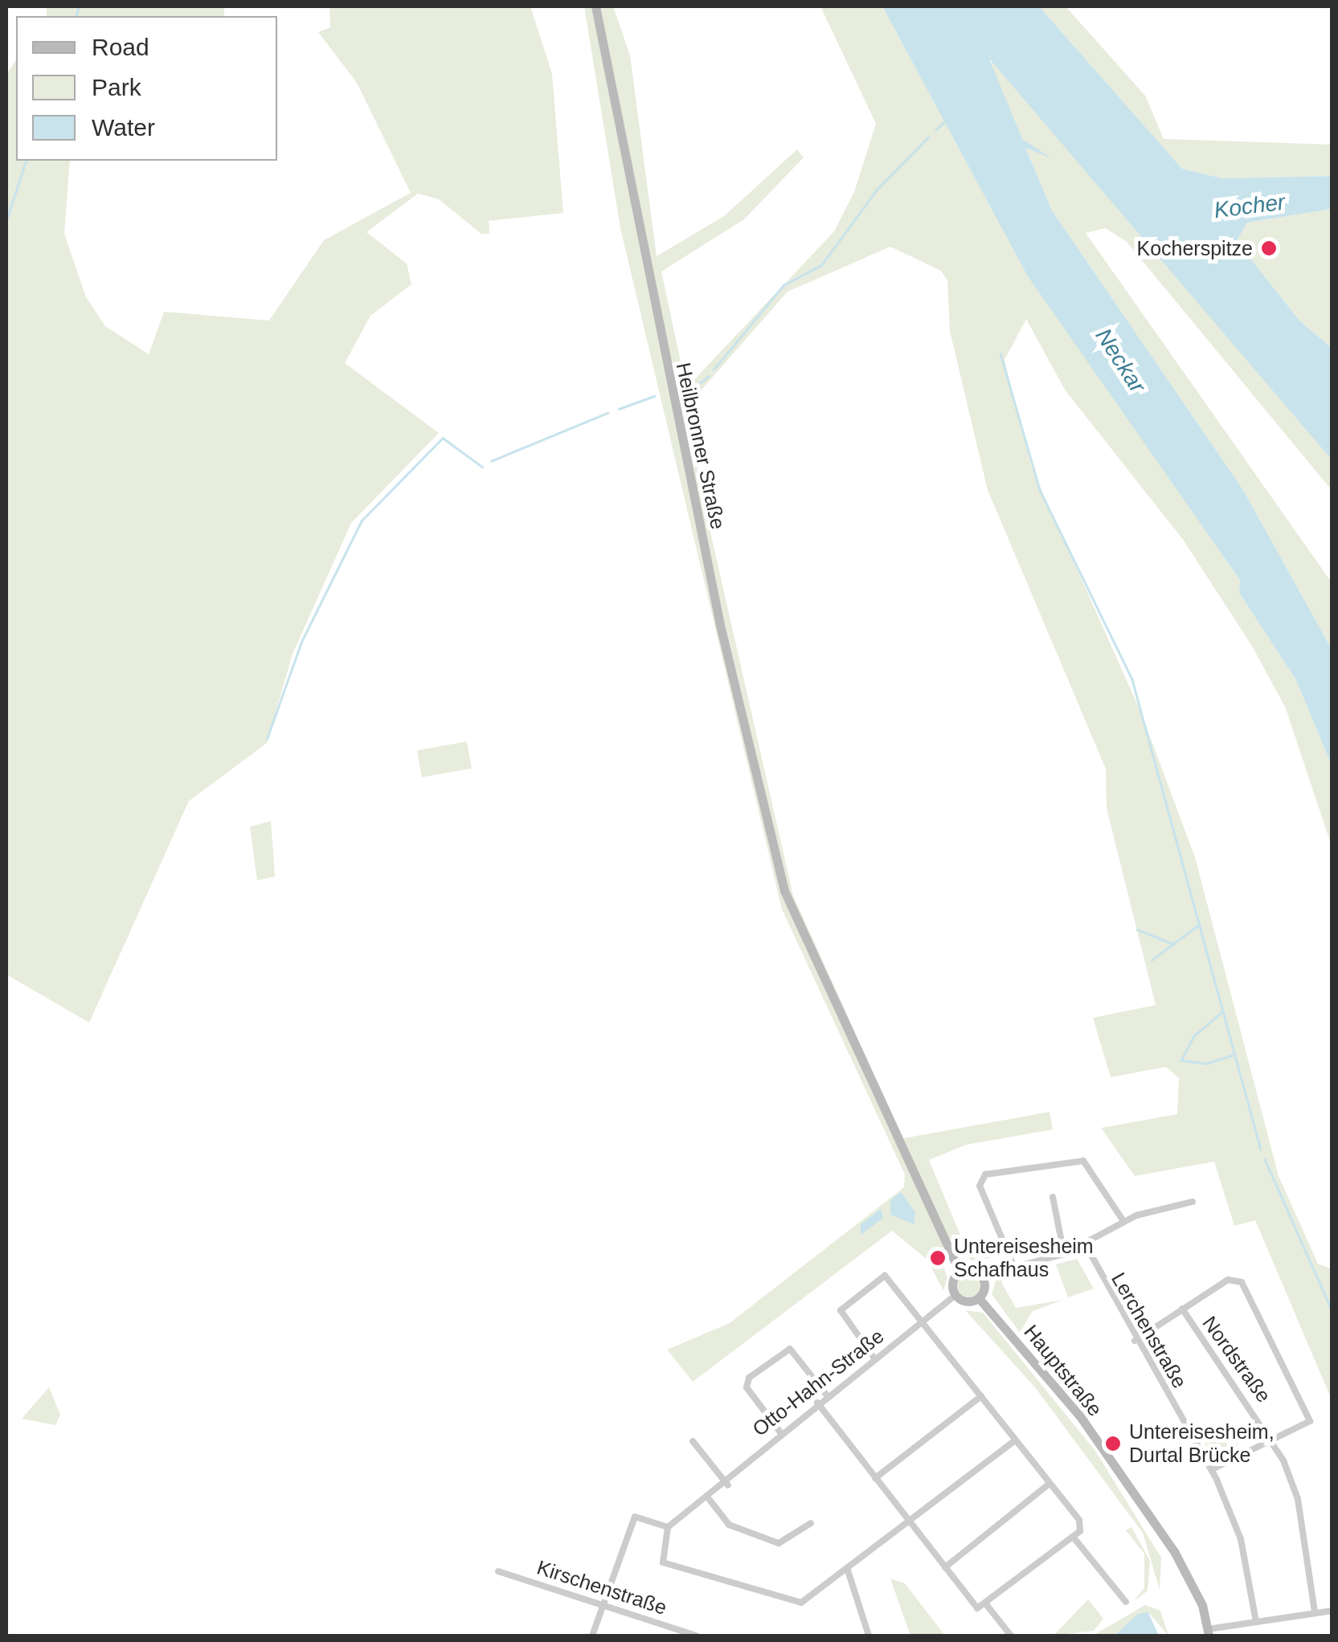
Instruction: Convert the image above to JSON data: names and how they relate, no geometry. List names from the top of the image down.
{
  "streets": {
    "main road": ["Heilbronner Straße", "Hauptstraße"],
    "street": [
      "Lerchenstraße",
      "Nordstraße",
      "Otto-Hahn-Straße",
      "Kirschenstraße"
    ]
  },
  "water": ["Kocher", "Neckar"],
  "places": ["Kocherspitze", "Untereisesheim Schafhaus", "Untereisesheim, Durtal Brücke"],
  "legend": ["Road", "Park", "Water"]
}
